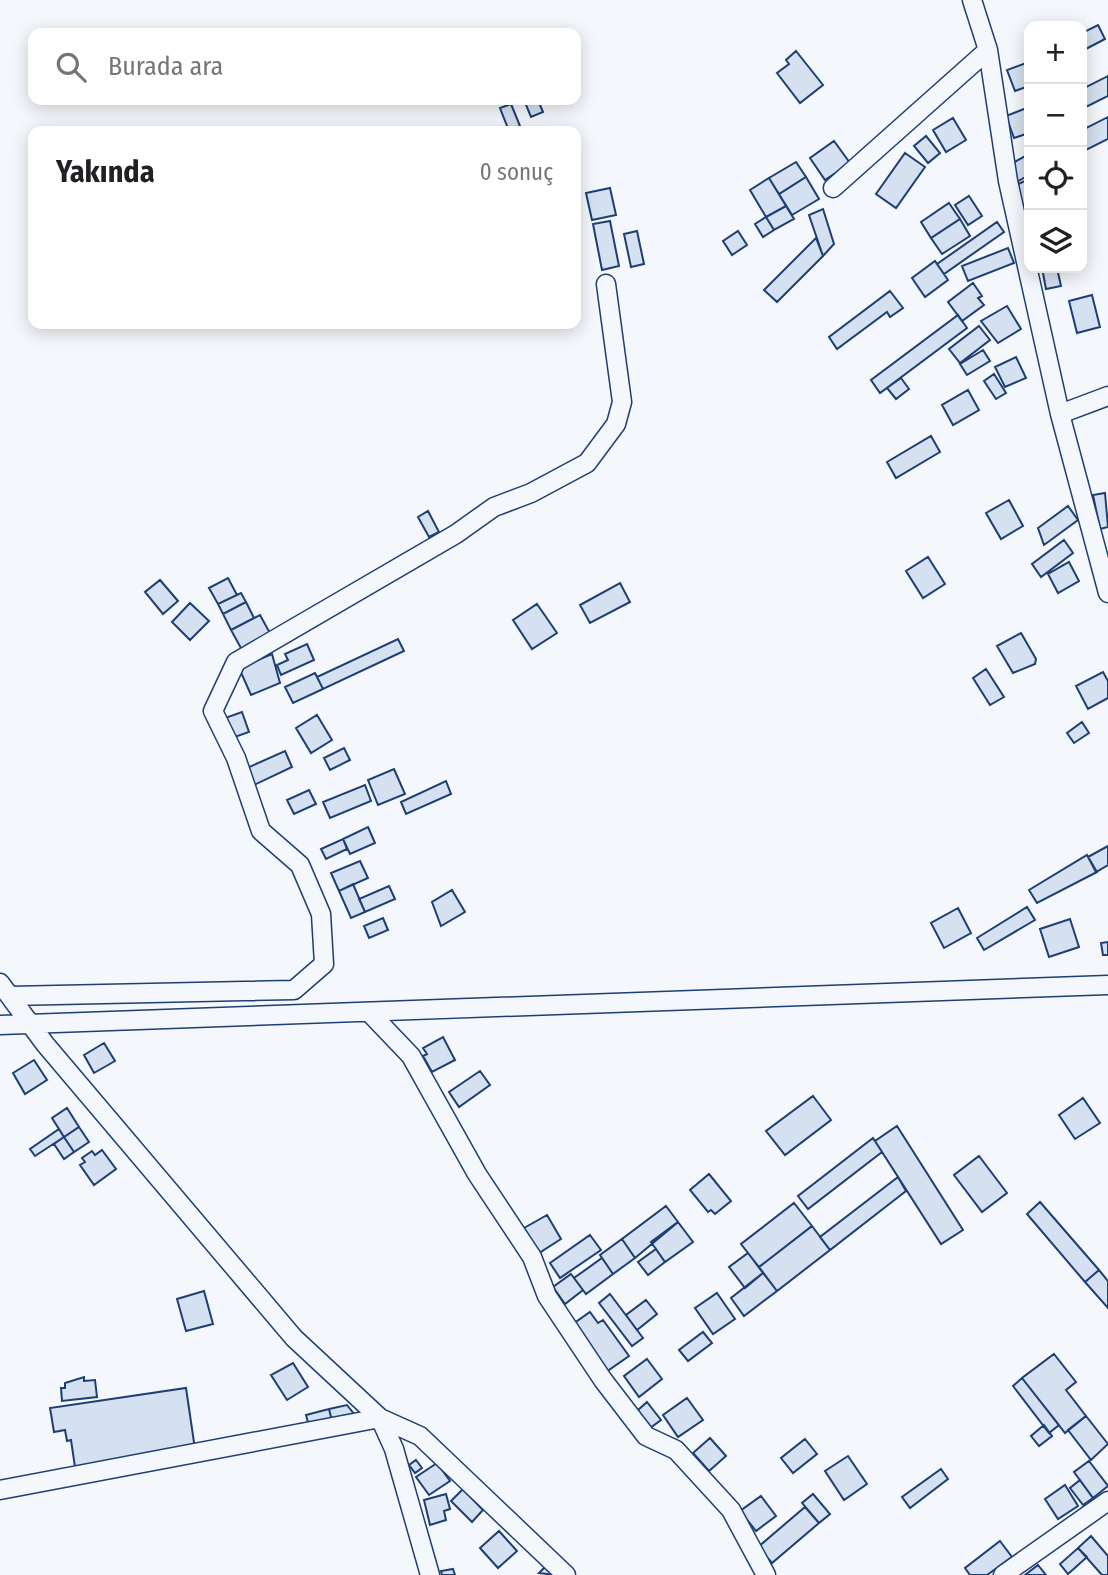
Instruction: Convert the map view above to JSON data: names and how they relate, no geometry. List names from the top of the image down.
{
  "page": {
    "map_buttons": ["+", "−"],
    "search": "Burada ara",
    "heading": ["Yakında", "0 sonuç"]
  }
}
